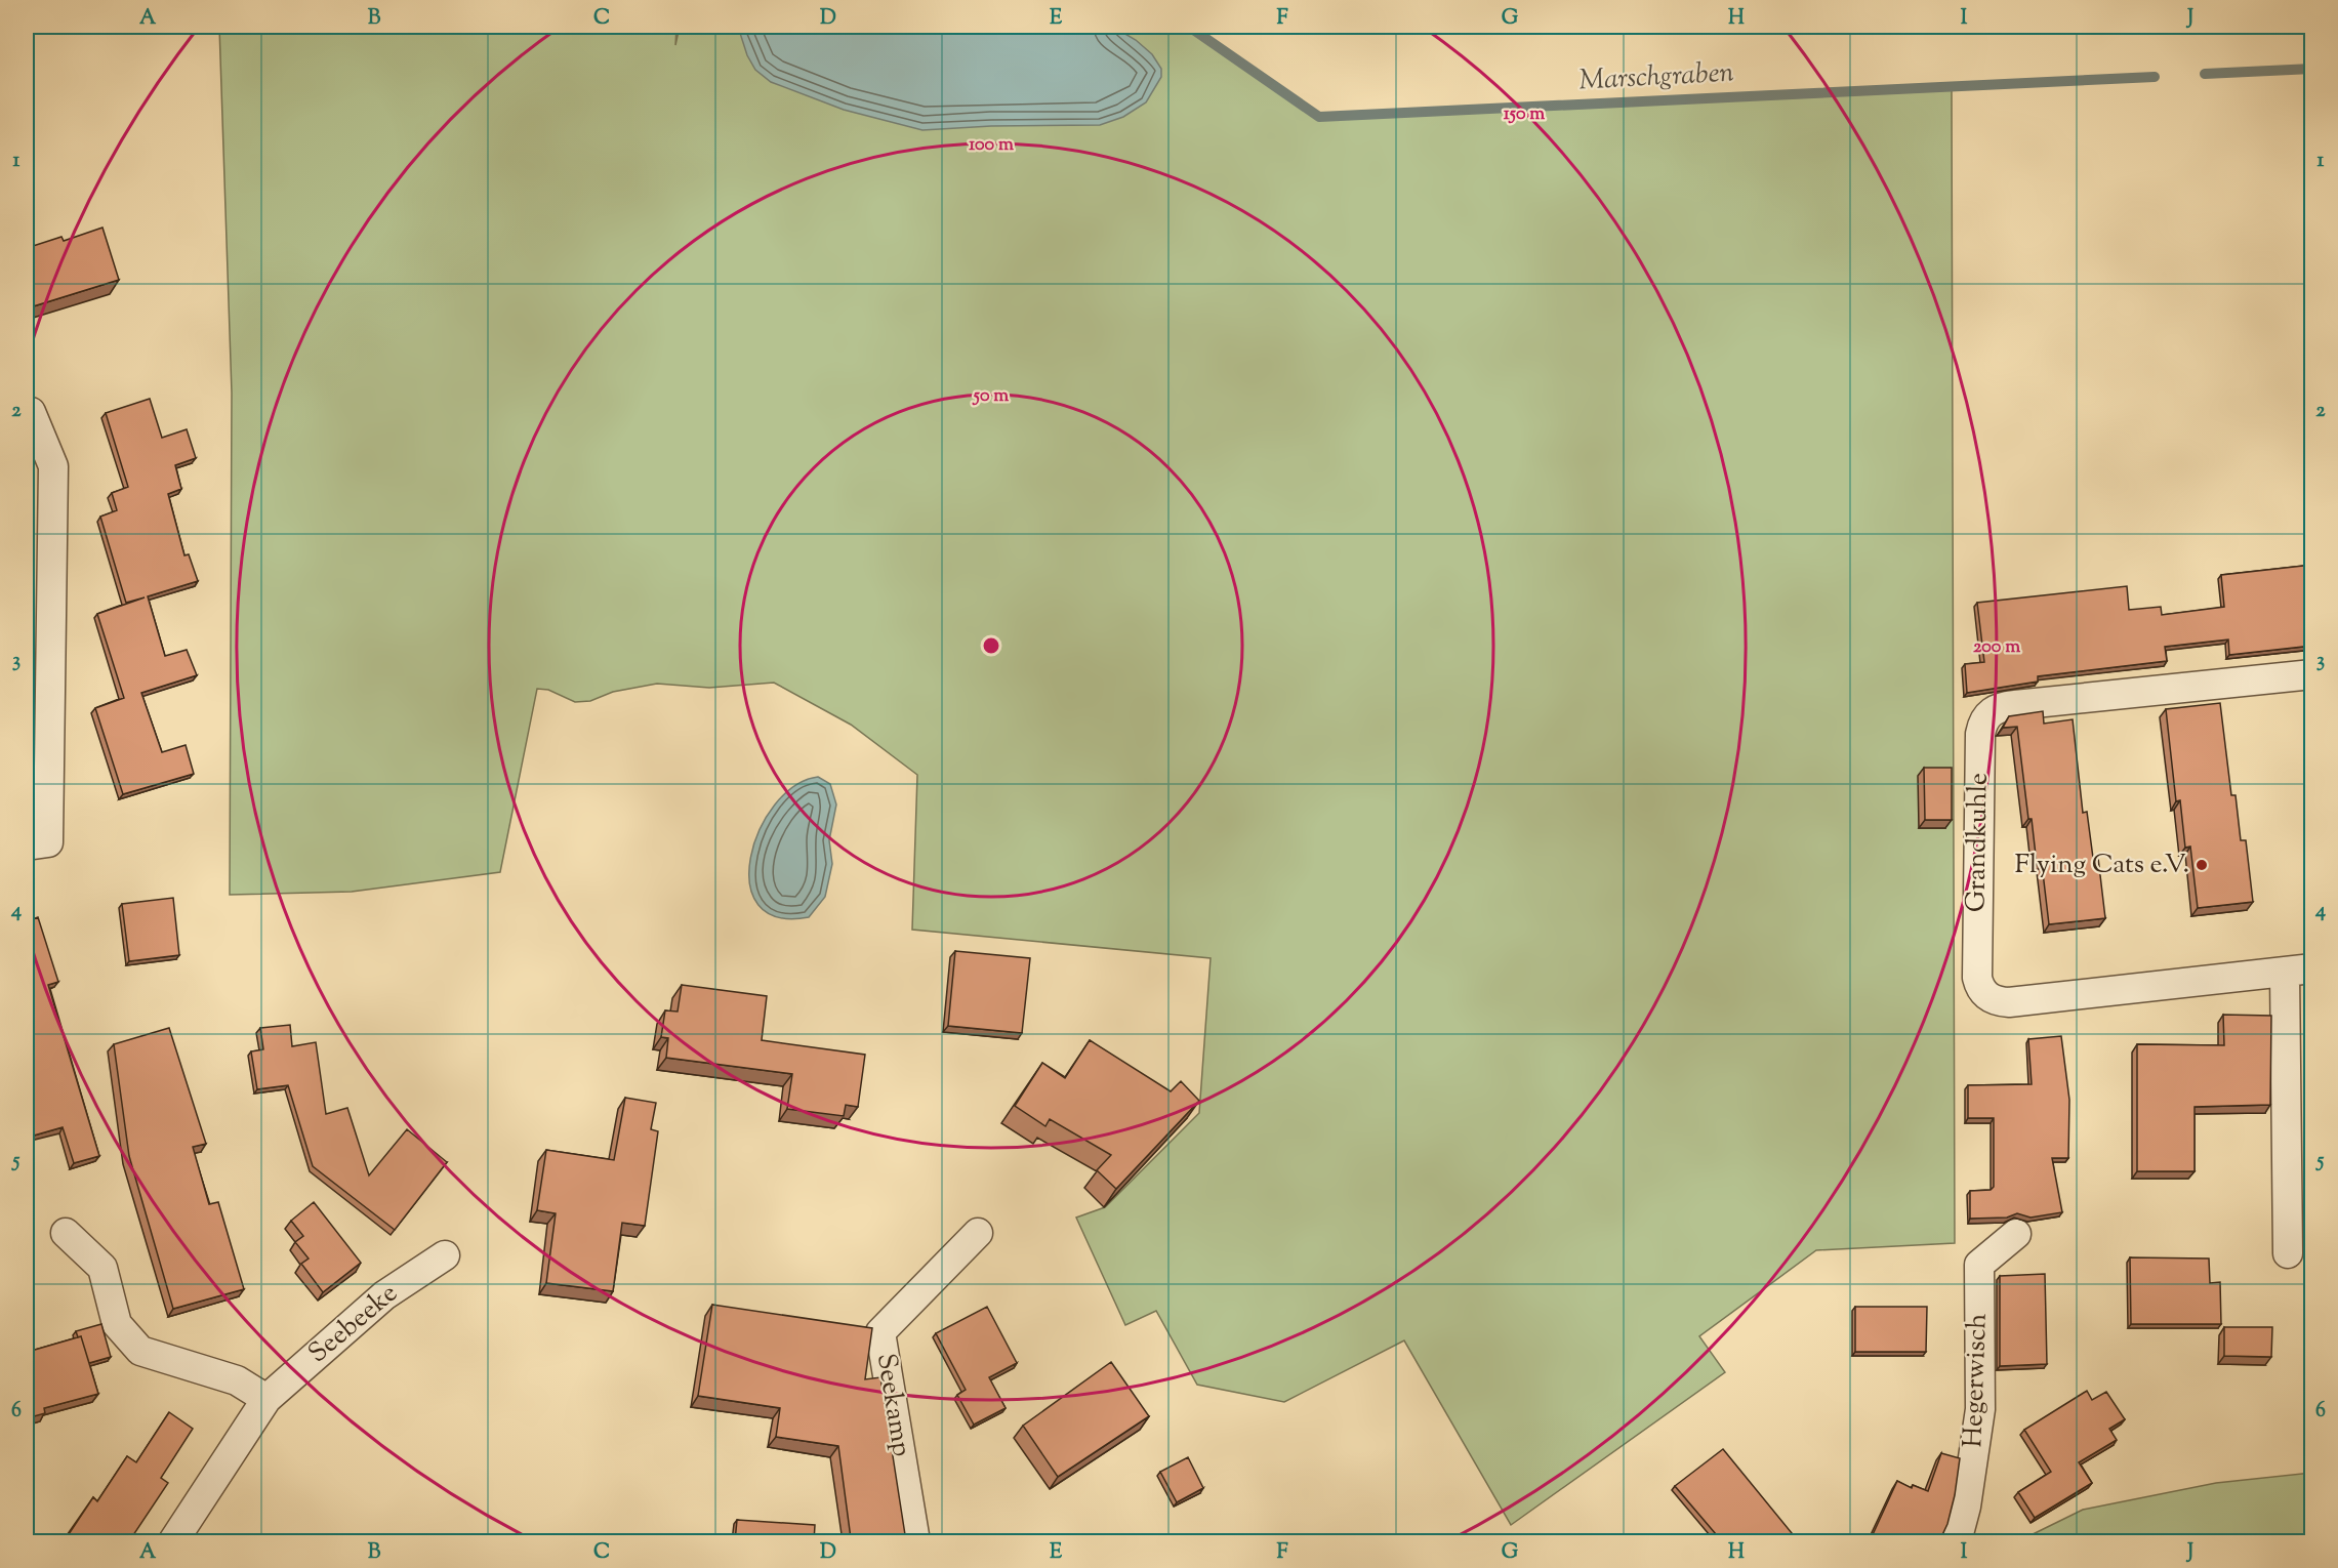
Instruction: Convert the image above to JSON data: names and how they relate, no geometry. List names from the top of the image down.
{
  "streets": {
    "street": [
      "Grandkuhle",
      "Seebeeke",
      "Hegerwisch",
      "Seekamp"
    ]
  },
  "water": ["Marschgraben"],
  "places": ["Flying Cats e.V."],
  "grid": {
    "columns": [
      "A",
      "B",
      "C",
      "D",
      "E",
      "F",
      "G",
      "H",
      "I",
      "J"
    ],
    "rows": [
      "1",
      "2",
      "3",
      "4",
      "5",
      "6"
    ]
  },
  "rings": [
    "150 m",
    "100 m",
    "50 m",
    "200 m"
  ]
}
